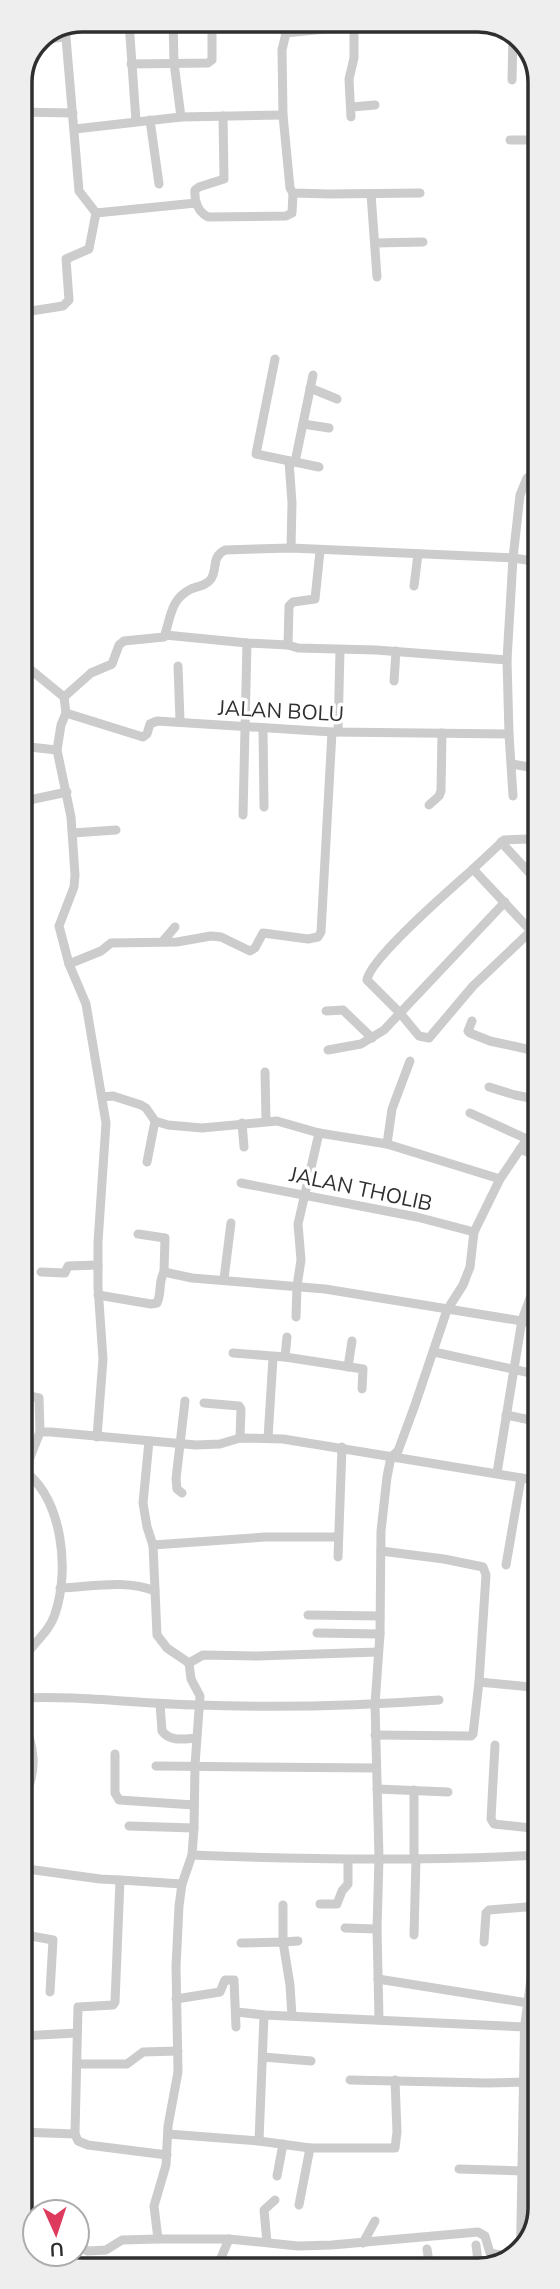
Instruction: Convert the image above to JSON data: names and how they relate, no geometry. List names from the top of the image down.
{
  "streets": {
    "street": ["JALAN BOLU", "JALAN THOLIB"]
  },
  "north": "bottom"
}
